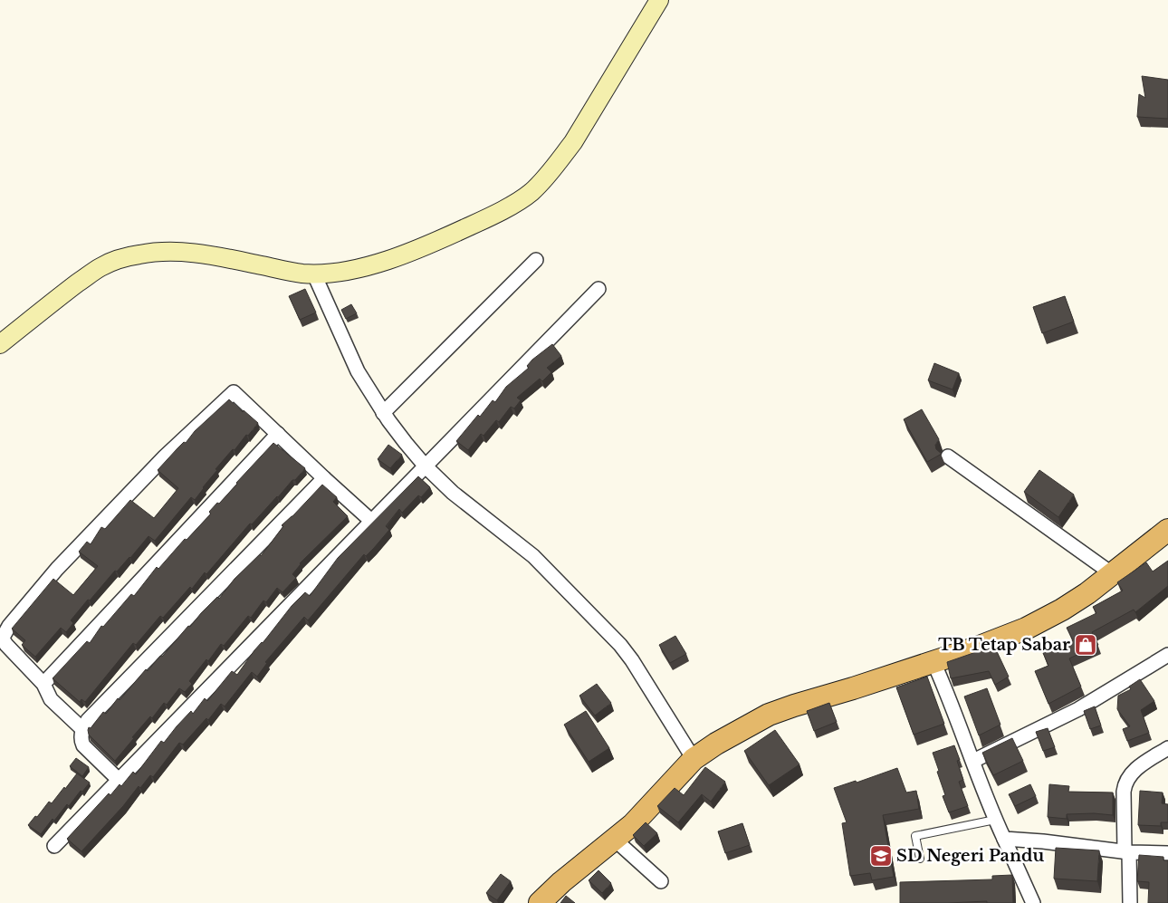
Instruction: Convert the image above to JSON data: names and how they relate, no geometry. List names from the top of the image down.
{
  "places": {
    "shop": ["TB Tetap Sabar"],
    "school or university": ["SD Negeri Pandu"]
  }
}
